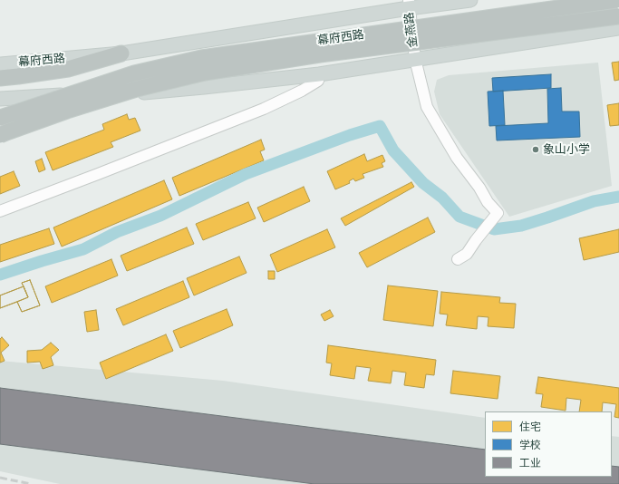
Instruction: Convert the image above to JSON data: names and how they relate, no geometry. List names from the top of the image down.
{
  "streets": {
    "highway": ["幕府西路"],
    "street": ["金燕路"]
  },
  "crossings": [
    ["金燕路", "幕府西路"]
  ],
  "places": ["象山小学"],
  "legend": ["住宅", "学校", "工业"]
}
